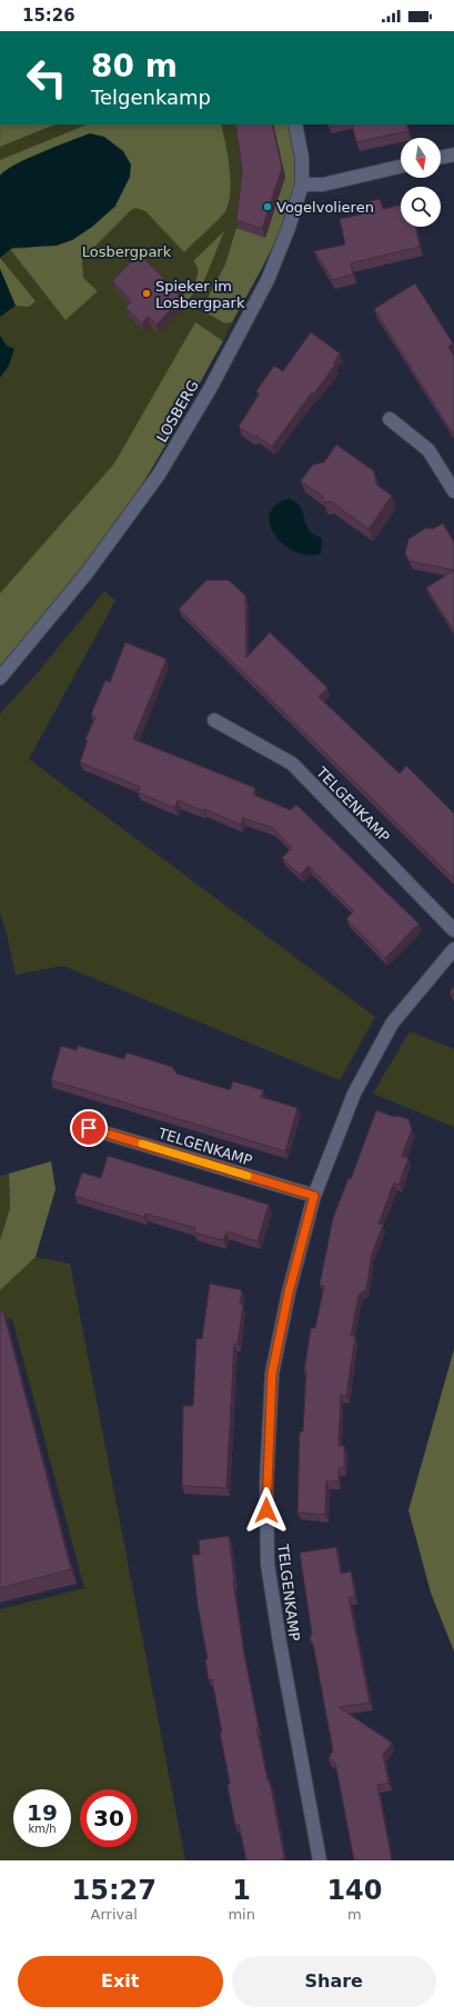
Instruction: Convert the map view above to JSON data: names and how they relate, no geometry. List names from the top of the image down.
{
  "streets": {
    "street": ["LOSBERG", "TELGENKAMP"]
  },
  "parks": ["Losbergpark"],
  "places": ["Vogelvolieren", "Spieker im Losbergpark"],
  "north": "bottom",
  "page": {
    "status": "15:26",
    "turn": ["80 m", "Telgenkamp"],
    "speed": "19 km/h",
    "limit": "30",
    "eta": [
      "15:27",
      "Arrival",
      "1",
      "min",
      "140",
      "m"
    ],
    "buttons": ["Exit", "Share"]
  }
}
